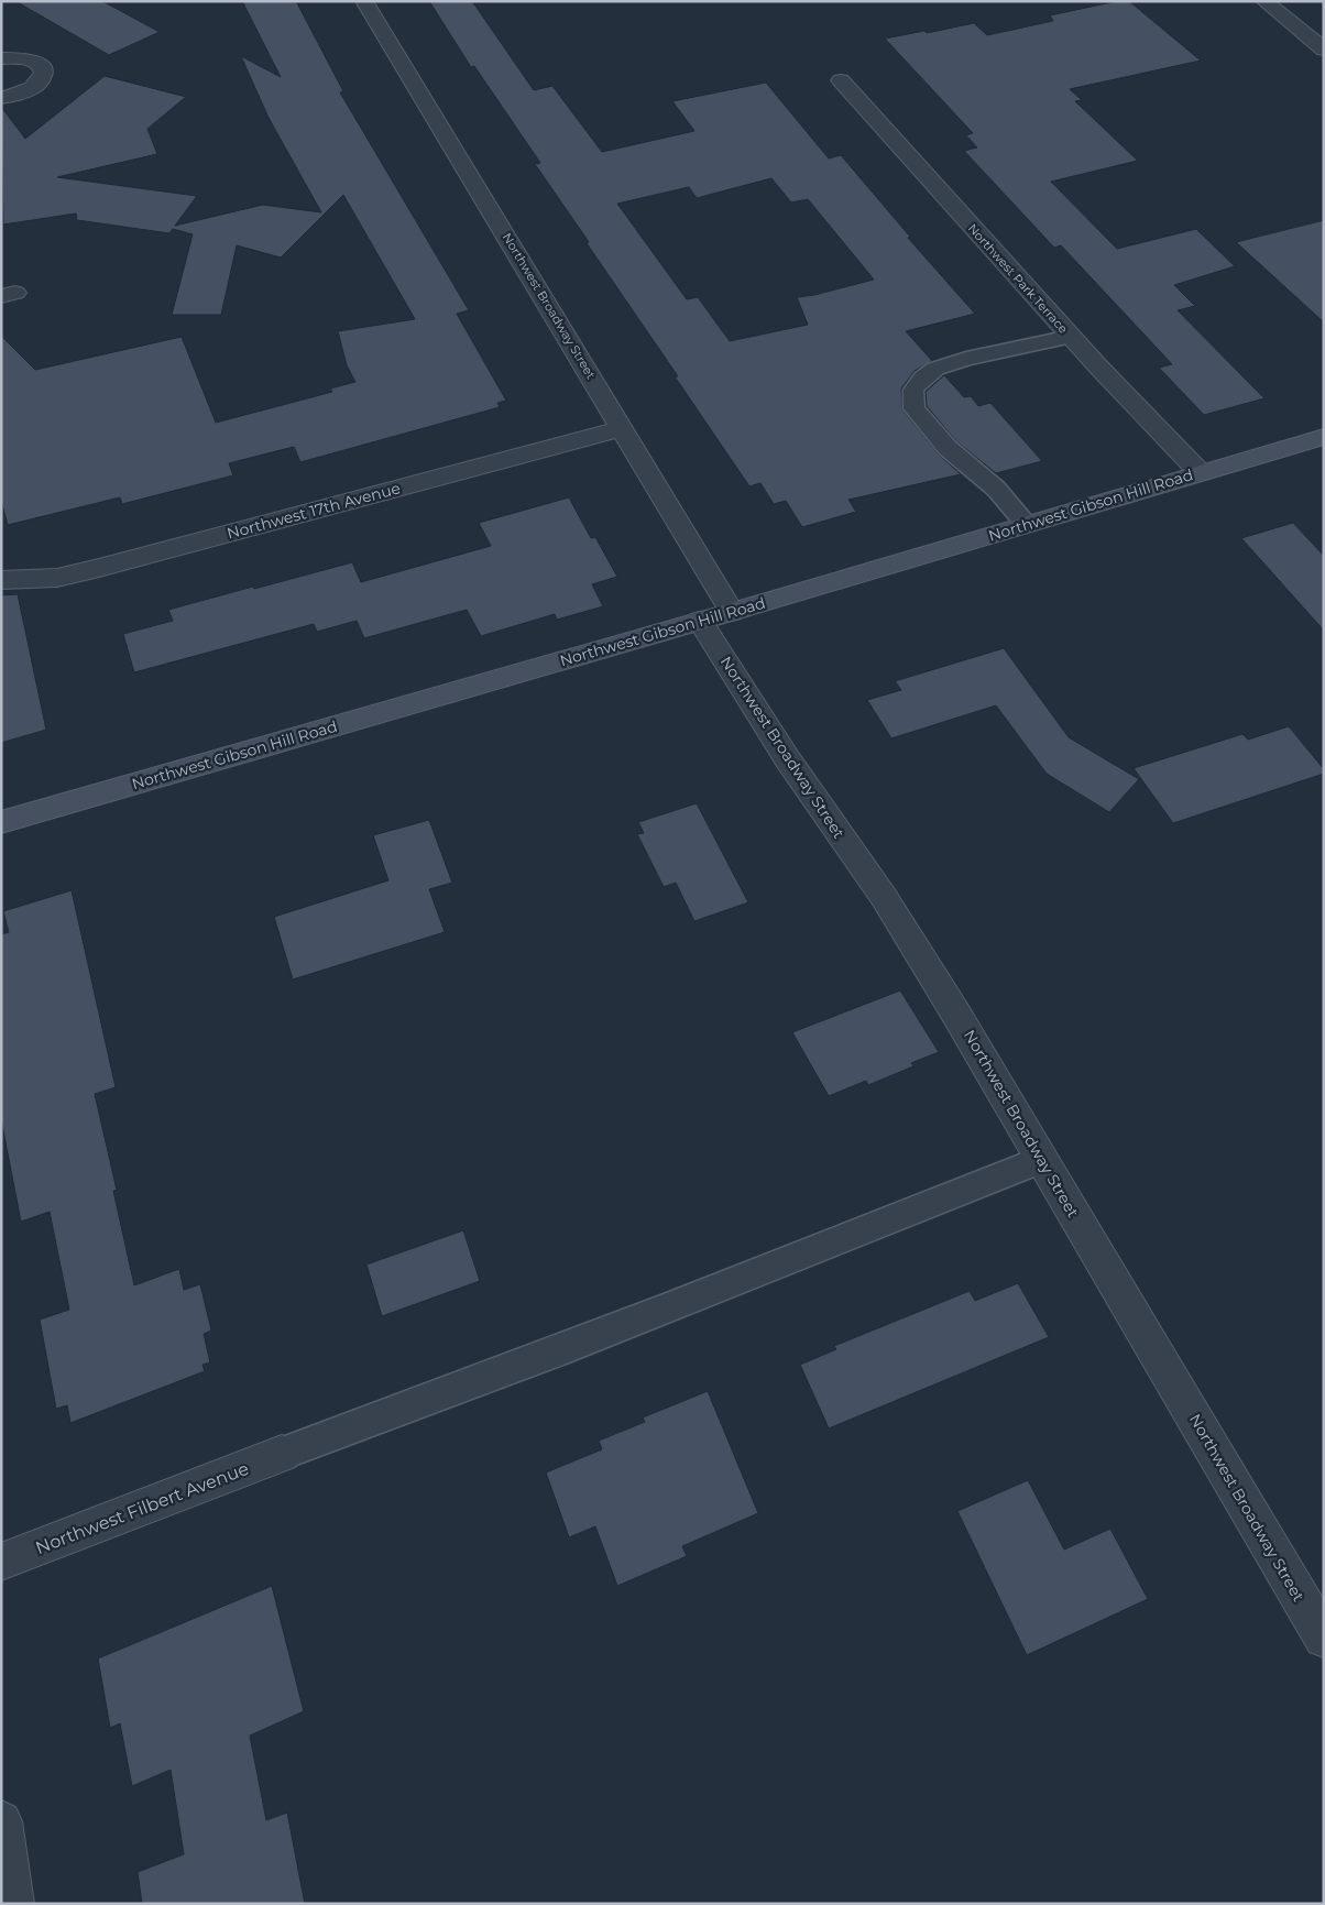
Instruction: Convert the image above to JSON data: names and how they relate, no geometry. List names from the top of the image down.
{
  "streets": {
    "main road": ["Northwest Gibson Hill Road"],
    "street": [
      "Northwest Park Terrace",
      "Northwest Broadway Street",
      "Northwest 17th Avenue",
      "Northwest Filbert Avenue"
    ]
  },
  "crossings": [
    ["Northwest Park Terrace", "Northwest Gibson Hill Road"],
    ["Northwest Broadway Street", "Northwest Gibson Hill Road"],
    ["Northwest Broadway Street", "Northwest 17th Avenue"]
  ]
}
